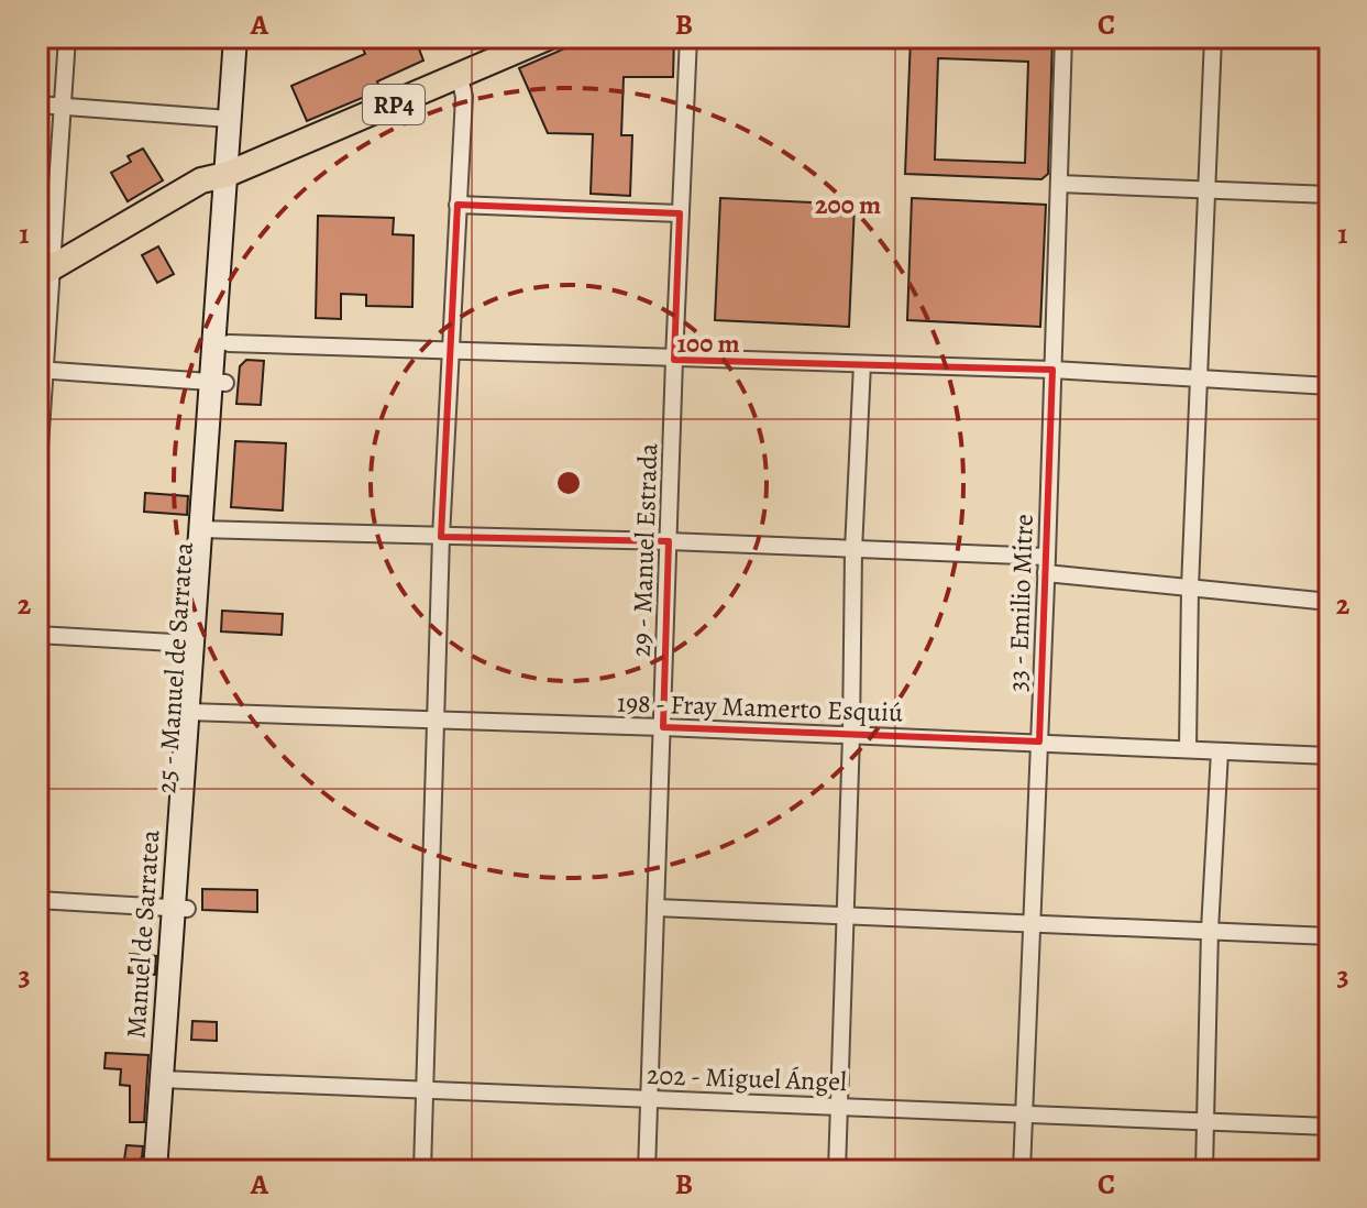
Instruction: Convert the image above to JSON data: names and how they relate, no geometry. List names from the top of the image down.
{
  "streets": {
    "main road": ["RP4", "25 - Manuel de Sarratea", "Manuel de Sarratea"],
    "street": [
      "29 - Manuel Estrada",
      "33 - Emilio Mitre",
      "198 - Fray Mamerto Esquiú",
      "202 - Miguel Ángel"
    ]
  },
  "crossings": [
    ["RP4", "Manuel de Sarratea"],
    ["29 - Manuel Estrada", "198 - Fray Mamerto Esquiú"],
    ["29 - Manuel Estrada", "202 - Miguel Ángel"],
    ["33 - Emilio Mitre", "198 - Fray Mamerto Esquiú"],
    ["33 - Emilio Mitre", "202 - Miguel Ángel"],
    ["25 - Manuel de Sarratea", "198 - Fray Mamerto Esquiú"],
    ["25 - Manuel de Sarratea", "Manuel de Sarratea"],
    ["198 - Fray Mamerto Esquiú", "Manuel de Sarratea"],
    ["Manuel de Sarratea", "202 - Miguel Ángel"]
  ],
  "grid": {
    "columns": ["A", "B", "C"],
    "rows": ["1", "2", "3"]
  },
  "rings": ["200 m", "100 m"]
}
